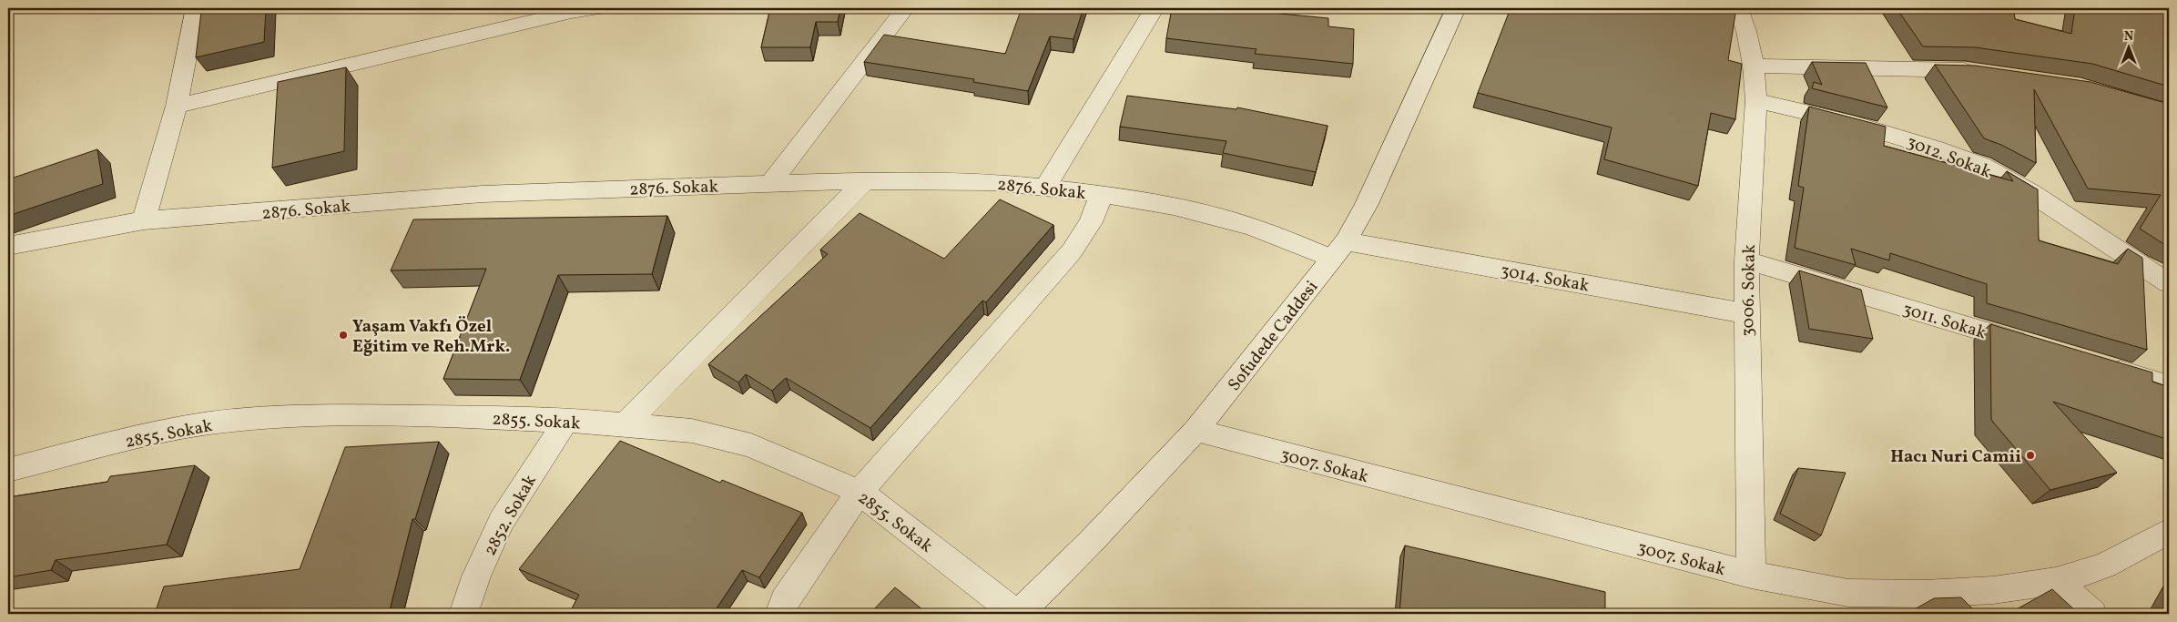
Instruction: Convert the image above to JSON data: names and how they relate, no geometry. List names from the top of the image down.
{
  "streets": {
    "street": [
      "3012. Sokak",
      "2876. Sokak",
      "3014. Sokak",
      "3006. Sokak",
      "3011. Sokak",
      "Sofudede Caddesi",
      "2855. Sokak",
      "3007. Sokak",
      "2852. Sokak"
    ]
  },
  "crossings": [
    ["3012. Sokak", "3006. Sokak"],
    ["2876. Sokak", "3014. Sokak"],
    ["2876. Sokak", "Sofudede Caddesi"],
    ["3014. Sokak", "3006. Sokak"],
    ["3014. Sokak", "Sofudede Caddesi"],
    ["3006. Sokak", "3011. Sokak"],
    ["3006. Sokak", "3007. Sokak"],
    ["Sofudede Caddesi", "2855. Sokak"],
    ["Sofudede Caddesi", "3007. Sokak"],
    ["2855. Sokak", "2852. Sokak"]
  ],
  "places": ["Yaşam Vakfı Özel Eğitim ve Reh.Mrk.", "Hacı Nuri Camii"],
  "north": "top"
}
